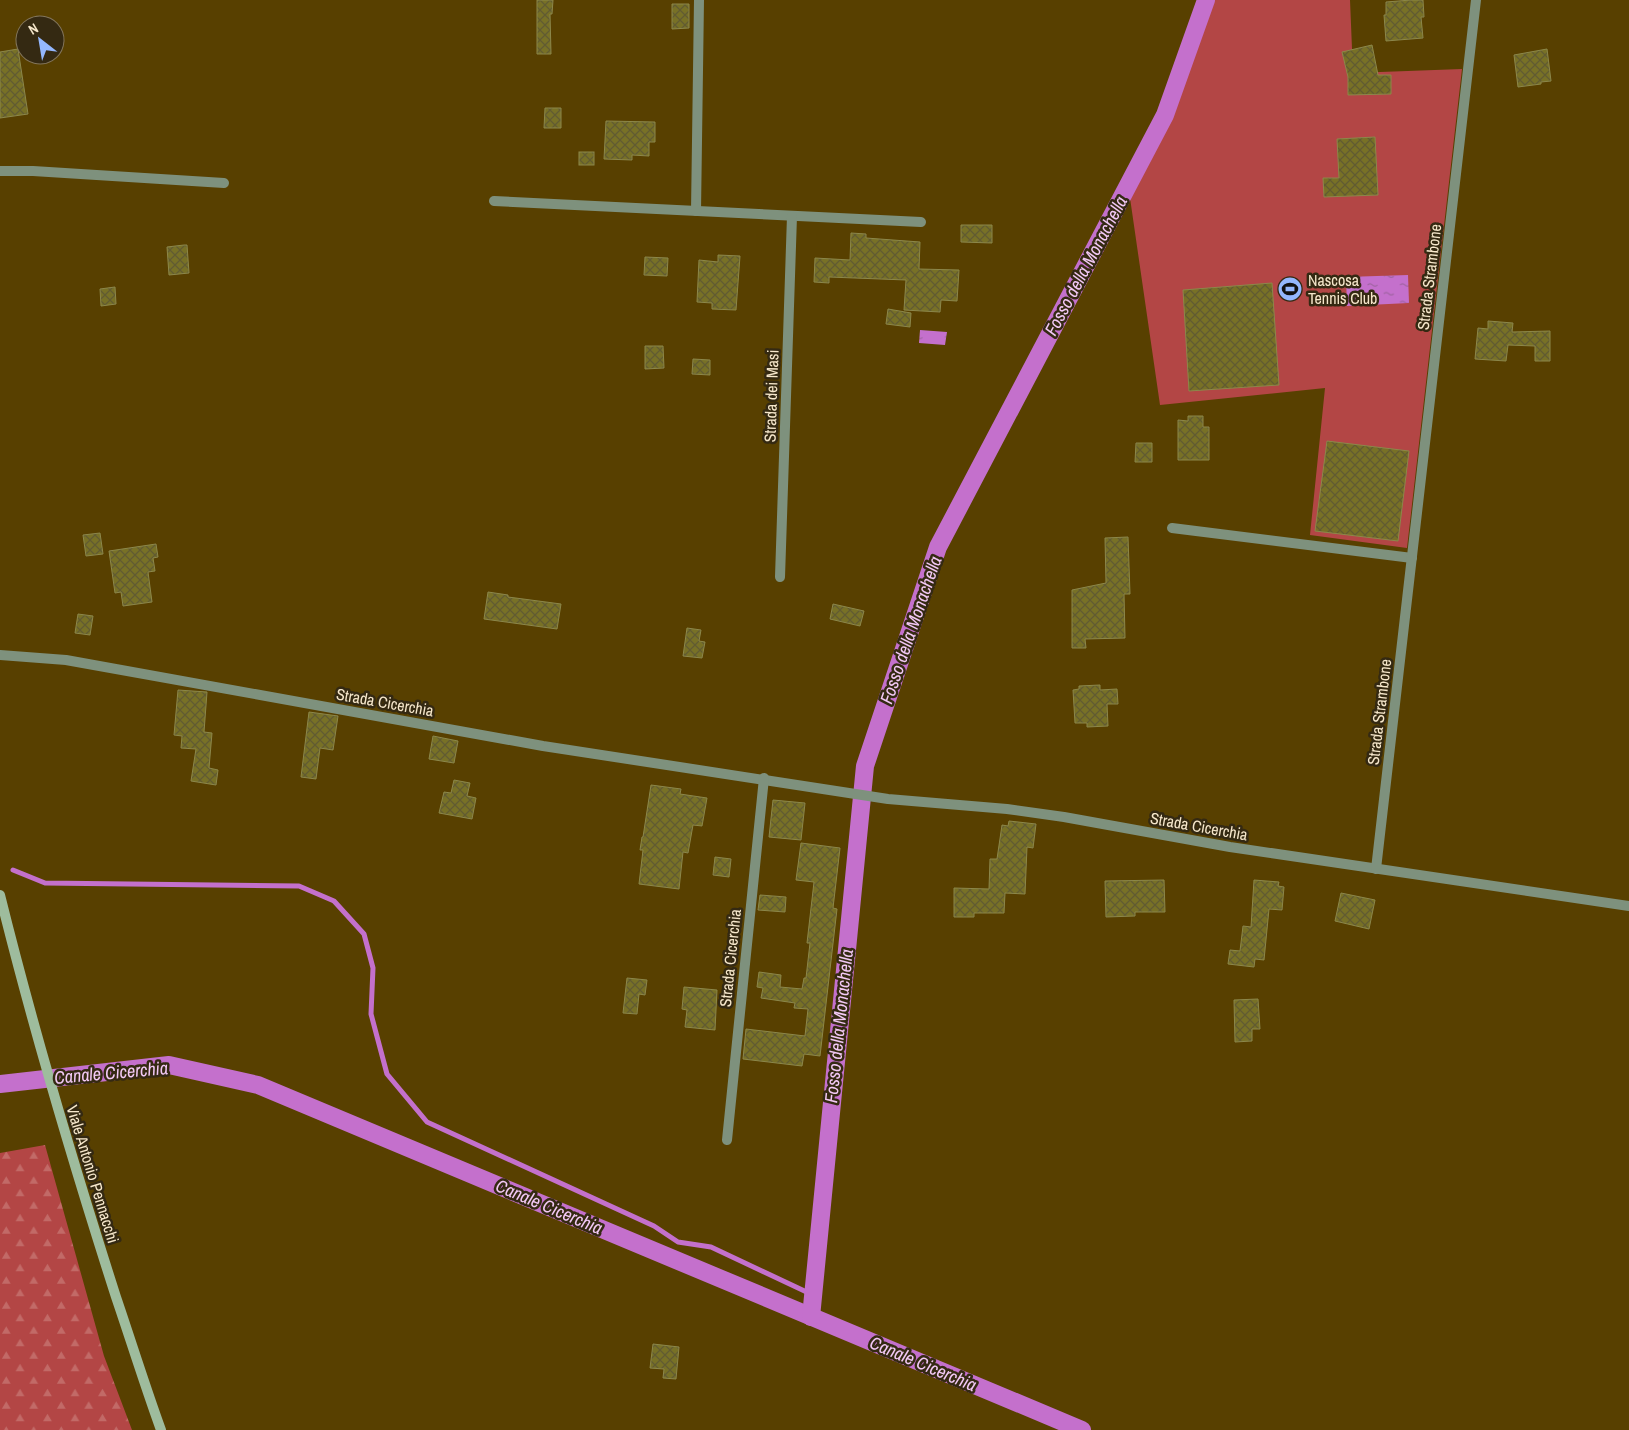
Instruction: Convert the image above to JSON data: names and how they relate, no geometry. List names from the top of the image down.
{
  "streets": {
    "main road": ["Viale Antonio Pennacchi"],
    "street": ["Strada Strambone", "Strada dei Masi", "Strada Cicerchia"]
  },
  "crossings": [
    ["Strada Strambone", "Strada Cicerchia"]
  ],
  "water": ["Fosso della Monachella", "Canale Cicerchia"],
  "places": {
    "sports": ["Nascosa Tennis Club"]
  },
  "north": "top left"
}
